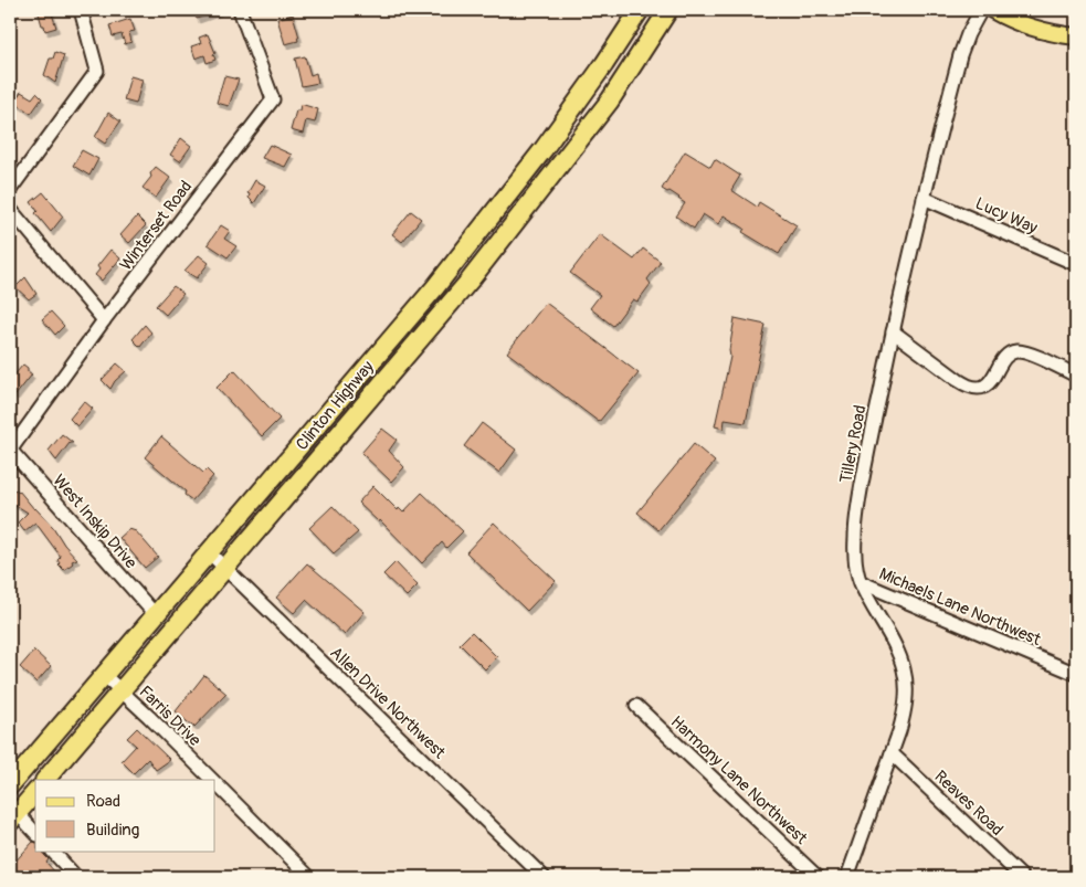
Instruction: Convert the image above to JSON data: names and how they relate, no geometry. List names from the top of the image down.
{
  "streets": {
    "highway": ["Clinton Highway"],
    "street": [
      "Lucy Way",
      "Winterset Road",
      "Tillery Road",
      "West Inskip Drive",
      "Michaels Lane Northwest",
      "Allen Drive Northwest",
      "Farris Drive",
      "Harmony Lane Northwest",
      "Reaves Road"
    ]
  },
  "crossings": [
    ["Lucy Way", "Tillery Road"],
    ["Winterset Road", "West Inskip Drive"],
    ["Clinton Highway", "West Inskip Drive"],
    ["Clinton Highway", "Allen Drive Northwest"],
    ["Clinton Highway", "Farris Drive"],
    ["Tillery Road", "Michaels Lane Northwest"],
    ["Tillery Road", "Reaves Road"]
  ],
  "legend": ["Road", "Building"]
}
